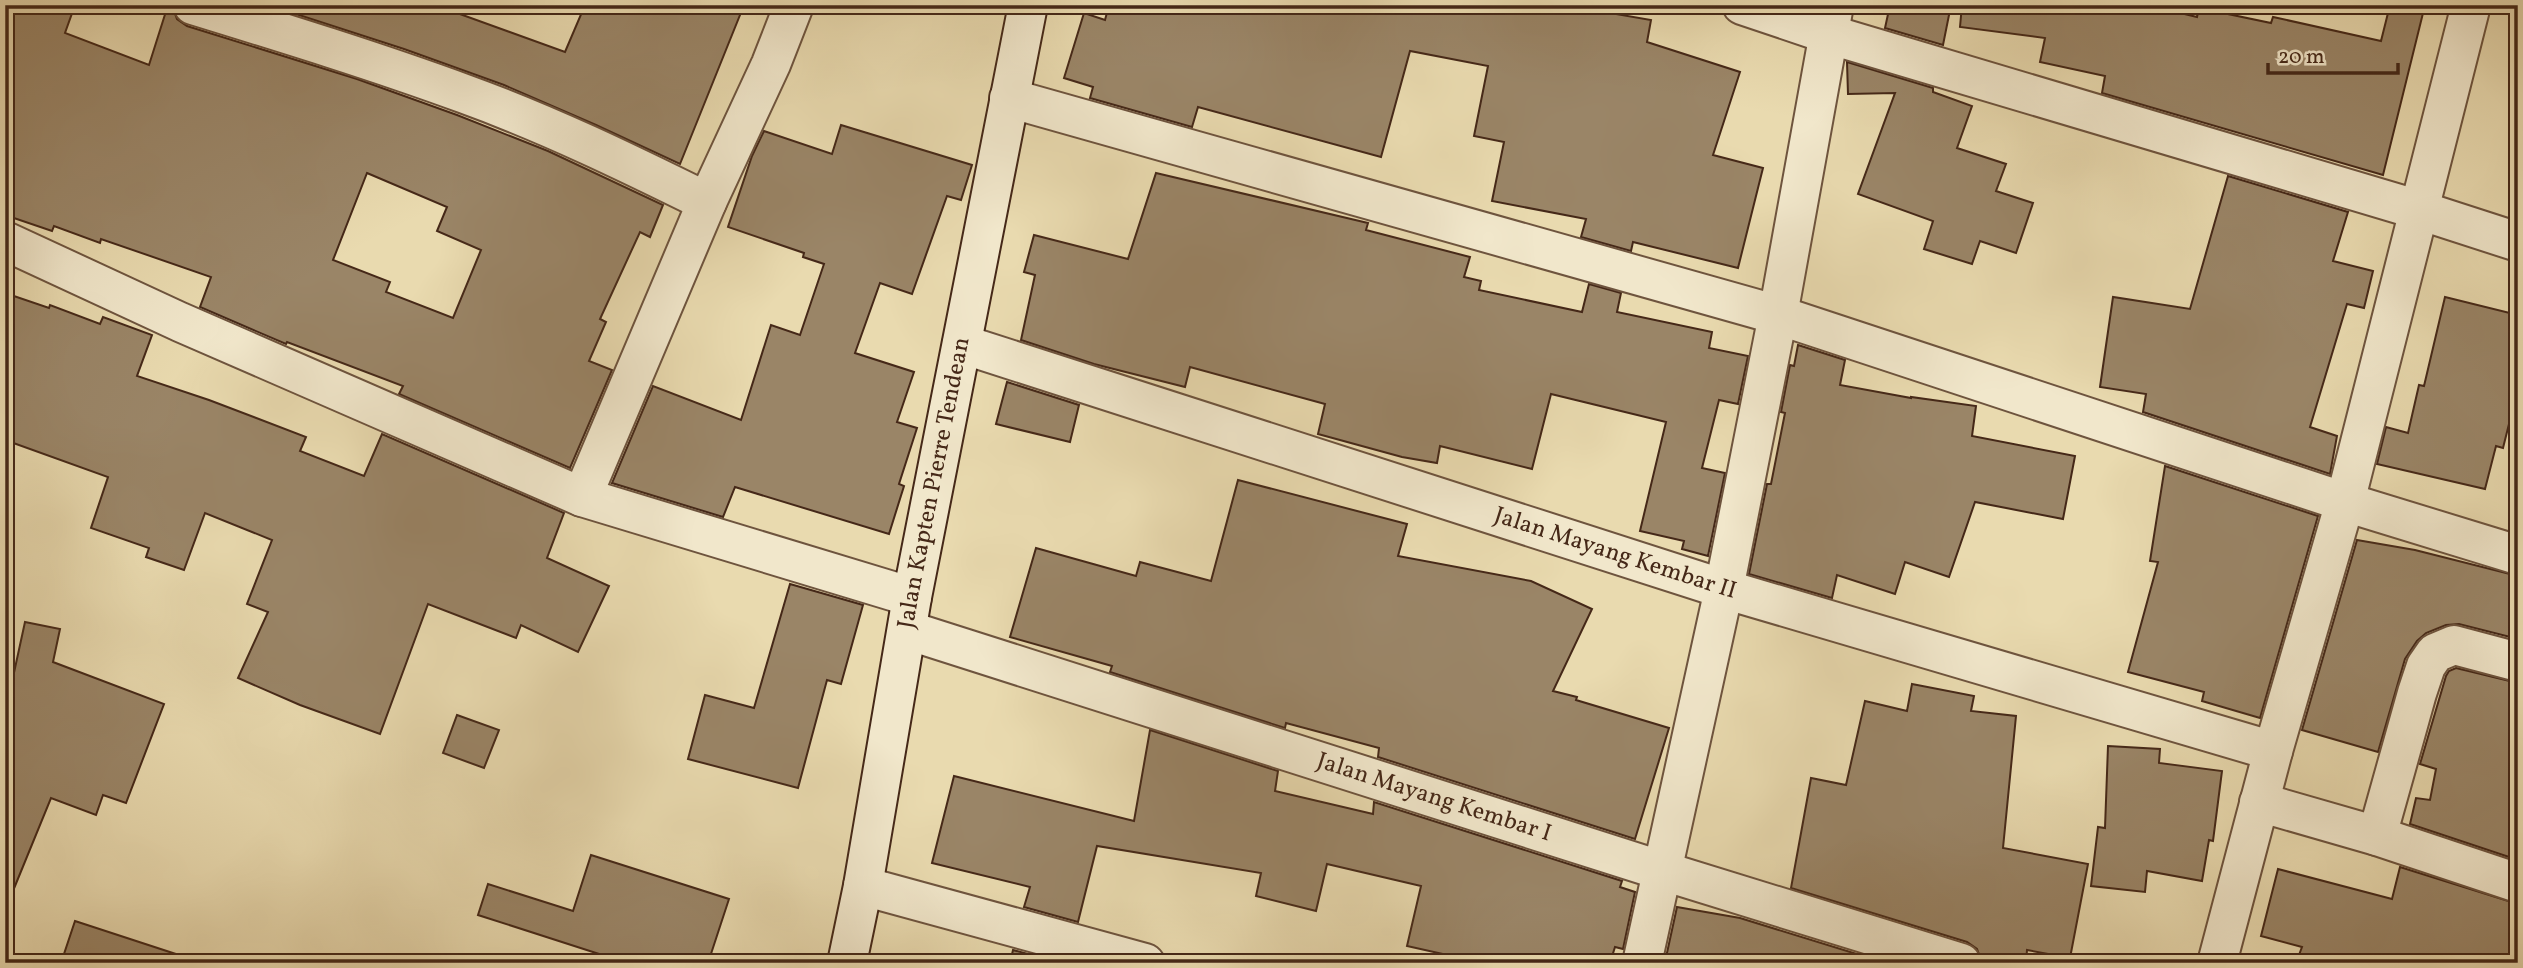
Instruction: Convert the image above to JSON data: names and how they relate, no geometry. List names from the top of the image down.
{
  "streets": {
    "street": ["Jalan Kapten Pierre Tendean", "Jalan Mayang Kembar II", "Jalan Mayang Kembar I"]
  },
  "crossings": [
    ["Jalan Kapten Pierre Tendean", "Jalan Mayang Kembar II"],
    ["Jalan Kapten Pierre Tendean", "Jalan Mayang Kembar I"]
  ],
  "scale_bar": "20 m"
}
